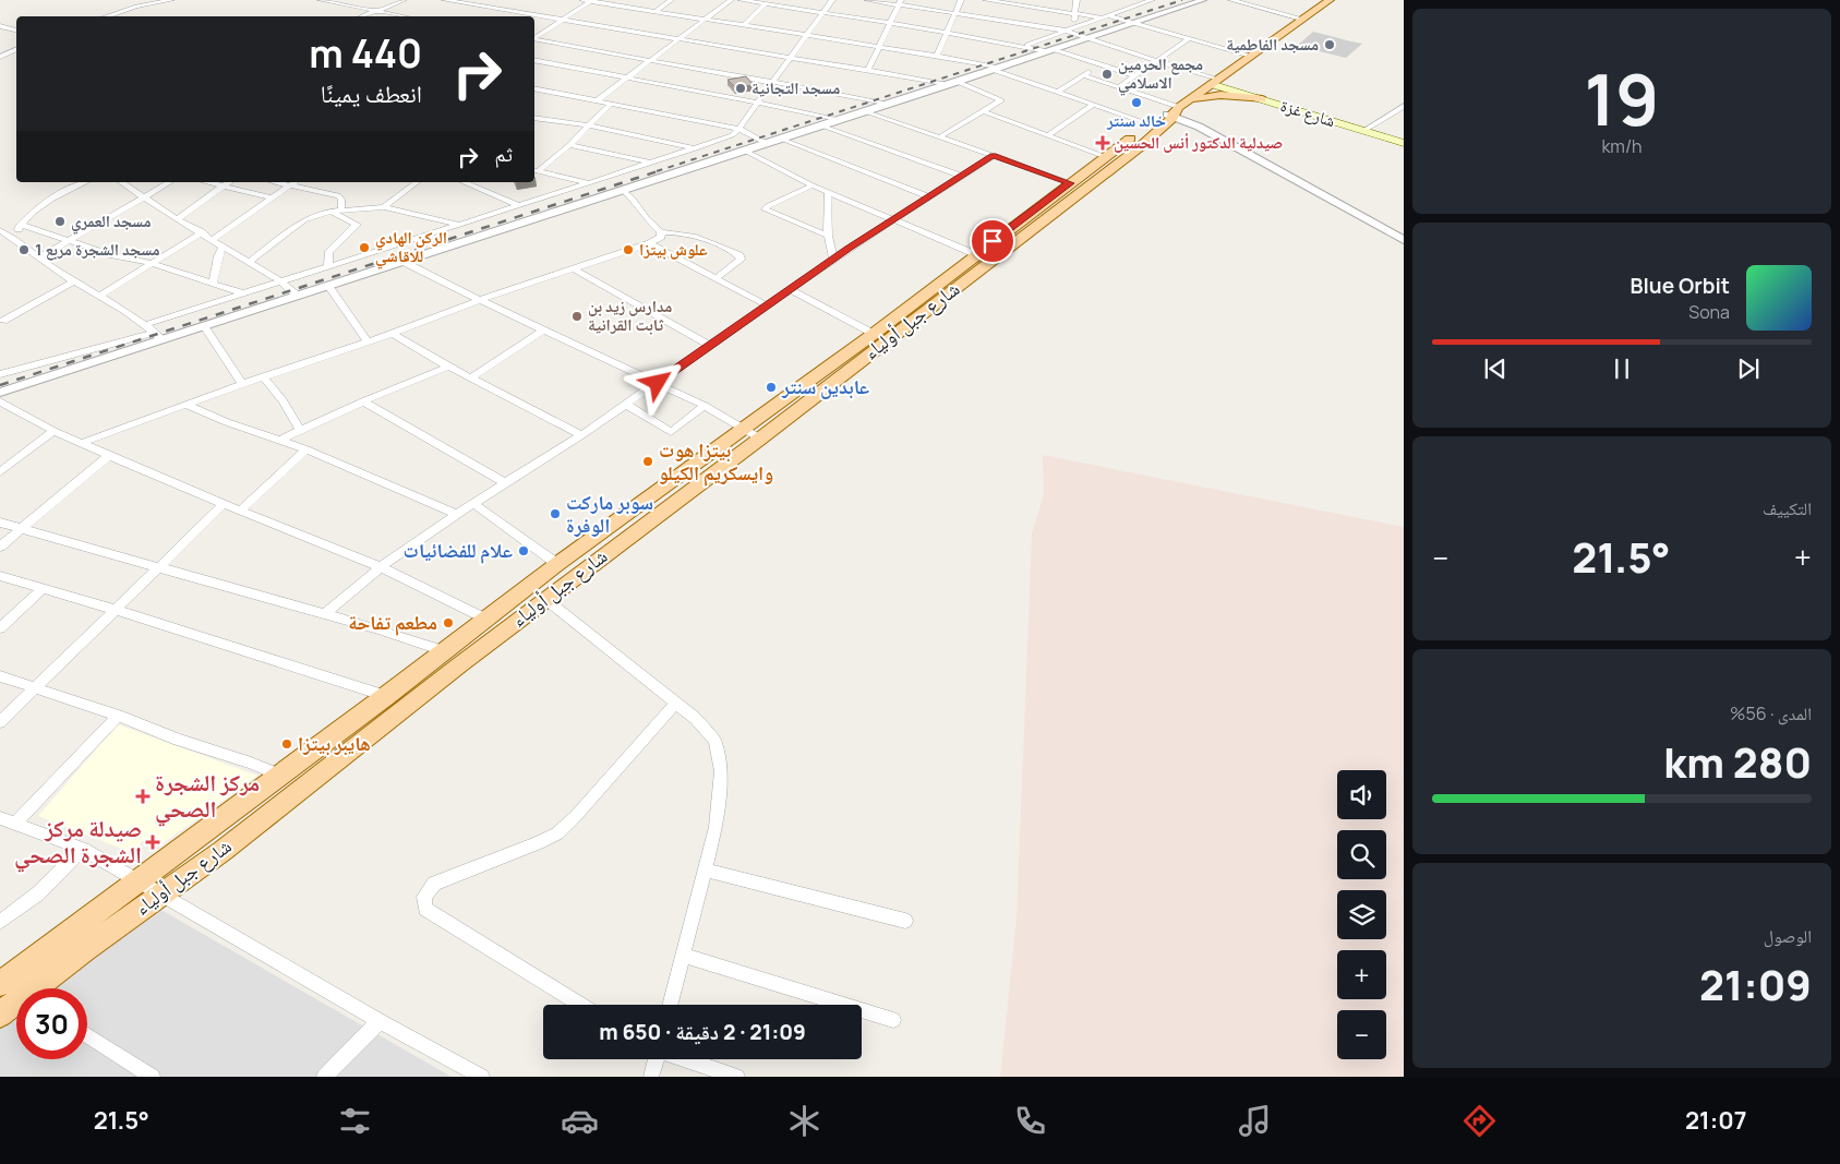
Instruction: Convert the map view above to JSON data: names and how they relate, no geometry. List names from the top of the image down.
{
  "streets": {
    "main road": ["شارع غزة", "شارع جبل أولياء"]
  },
  "places": {
    "other": [
      "مسجد الفاطمية",
      "مجمع الحرمين الاسلامي",
      "مسجد التجانية",
      "خالد سنتر",
      "مسجد العمري",
      "الركن الهادي للاقاشي",
      "مسجد الشجرة مربع 1",
      "علوش بيتزا",
      "مدارس زيد بن ثابت القرانية",
      "عابدين سنتر",
      "بيتزا هوت وايسكريم الكيلو",
      "سوبر ماركت الوفرة",
      "علام للفضائيات",
      "مطعم تفاحة",
      "هايبر بيتزا"
    ],
    "health": ["صيدلية الدكتور أنس الحسين", "مركز الشجرة الصحي", "صيدلة مركز الشجرة الصحي"]
  },
  "page": {
    "tile": [
      ["19", "km/h"],
      "التكييف",
      ["المدى · 56%", "280 km"],
      ["الوصول", "21:09"]
    ],
    "turn": ["440 m", "انعطف يمينًا"],
    "then": "ثم",
    "song": ["Blue Orbit", "Sona"],
    "heat": ["−", "21.5°", "+"],
    "map_buttons": ["+", "−"],
    "limit": "30",
    "trip": "21:09 · 2 دقيقة · 650 m",
    "tabs": ["21:07", "21.5°"]
  }
}
